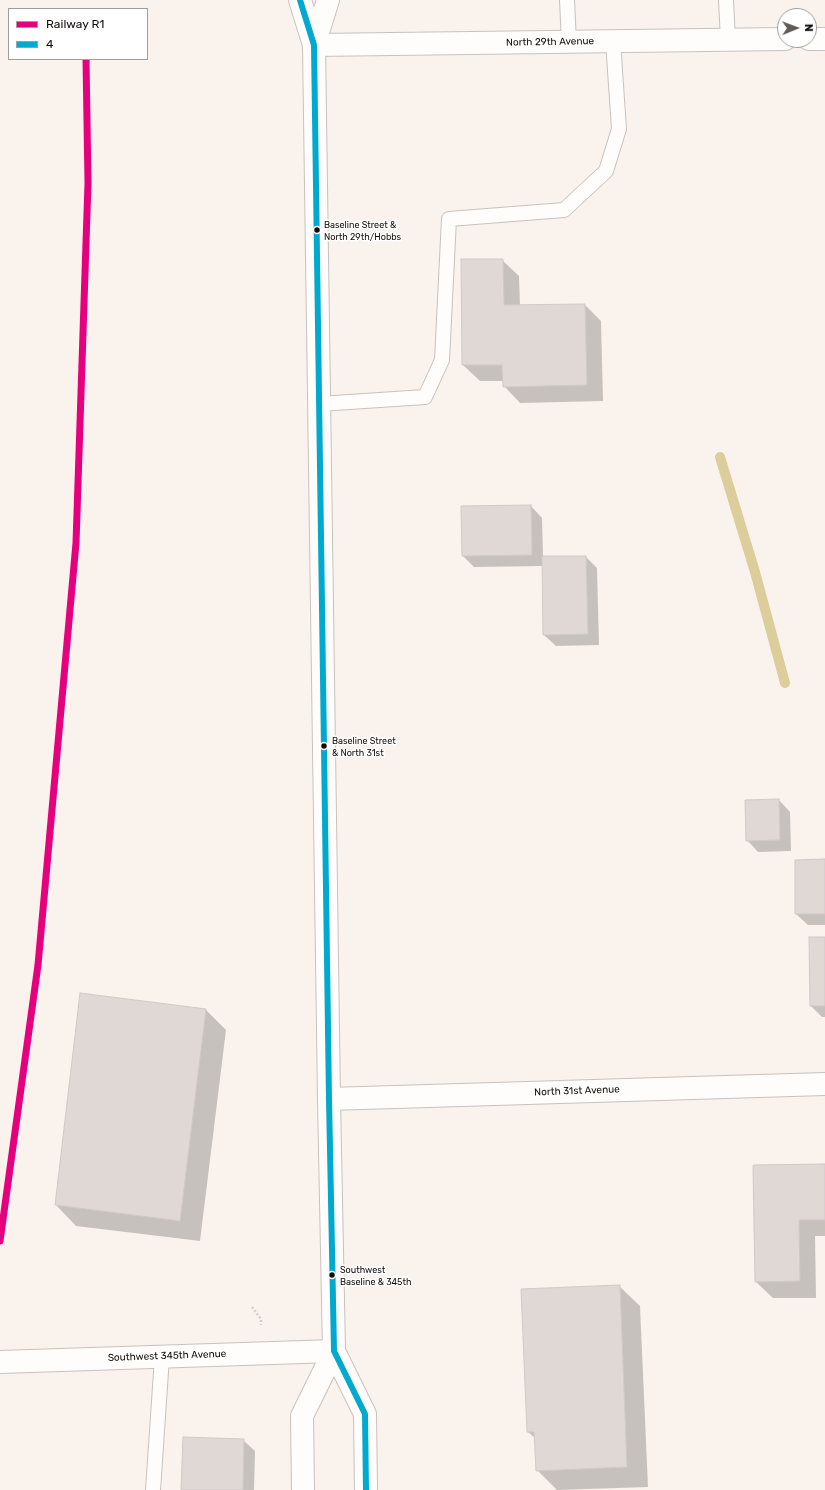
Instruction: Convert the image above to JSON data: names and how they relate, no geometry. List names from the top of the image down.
{
  "streets": {
    "main road": ["North 29th Avenue", "North 31st Avenue", "Southwest 345th Avenue"]
  },
  "places": ["Baseline Street & North 29th/Hobbs", "Baseline Street & North 31st", "Southwest Baseline & 345th"],
  "lines": ["transit line 4", "rail line R1"],
  "legend": ["Railway R1", "4"],
  "north": "right"
}
